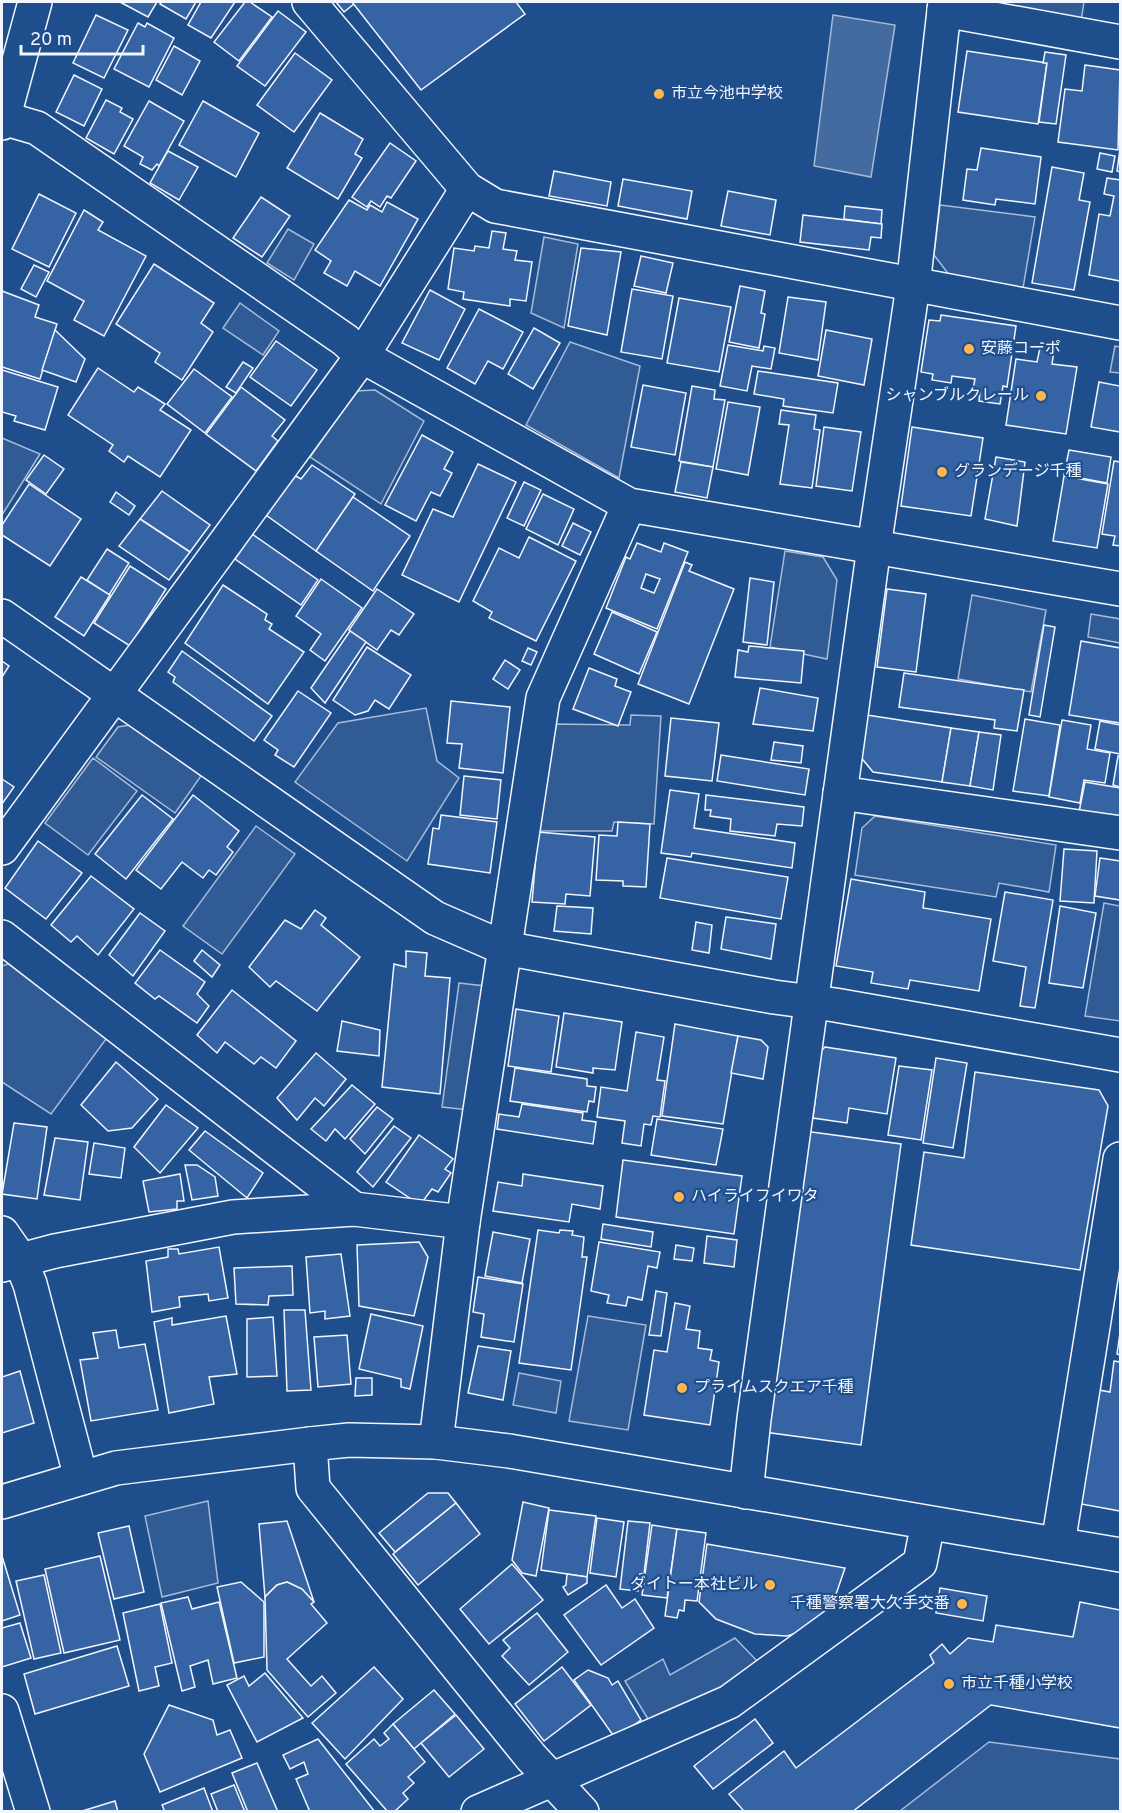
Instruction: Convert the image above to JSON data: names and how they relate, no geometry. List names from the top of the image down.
{
  "places": [
    "市立今池中学校",
    "安藤コーポ",
    "シャンブルクレール",
    "グランデージ千種",
    "ハイライフイワタ",
    "プライムスクエア千種",
    "ダイトー本社ビル",
    "千種警察署大久手交番",
    "市立千種小学校"
  ],
  "scale_bar": "20 m"
}
